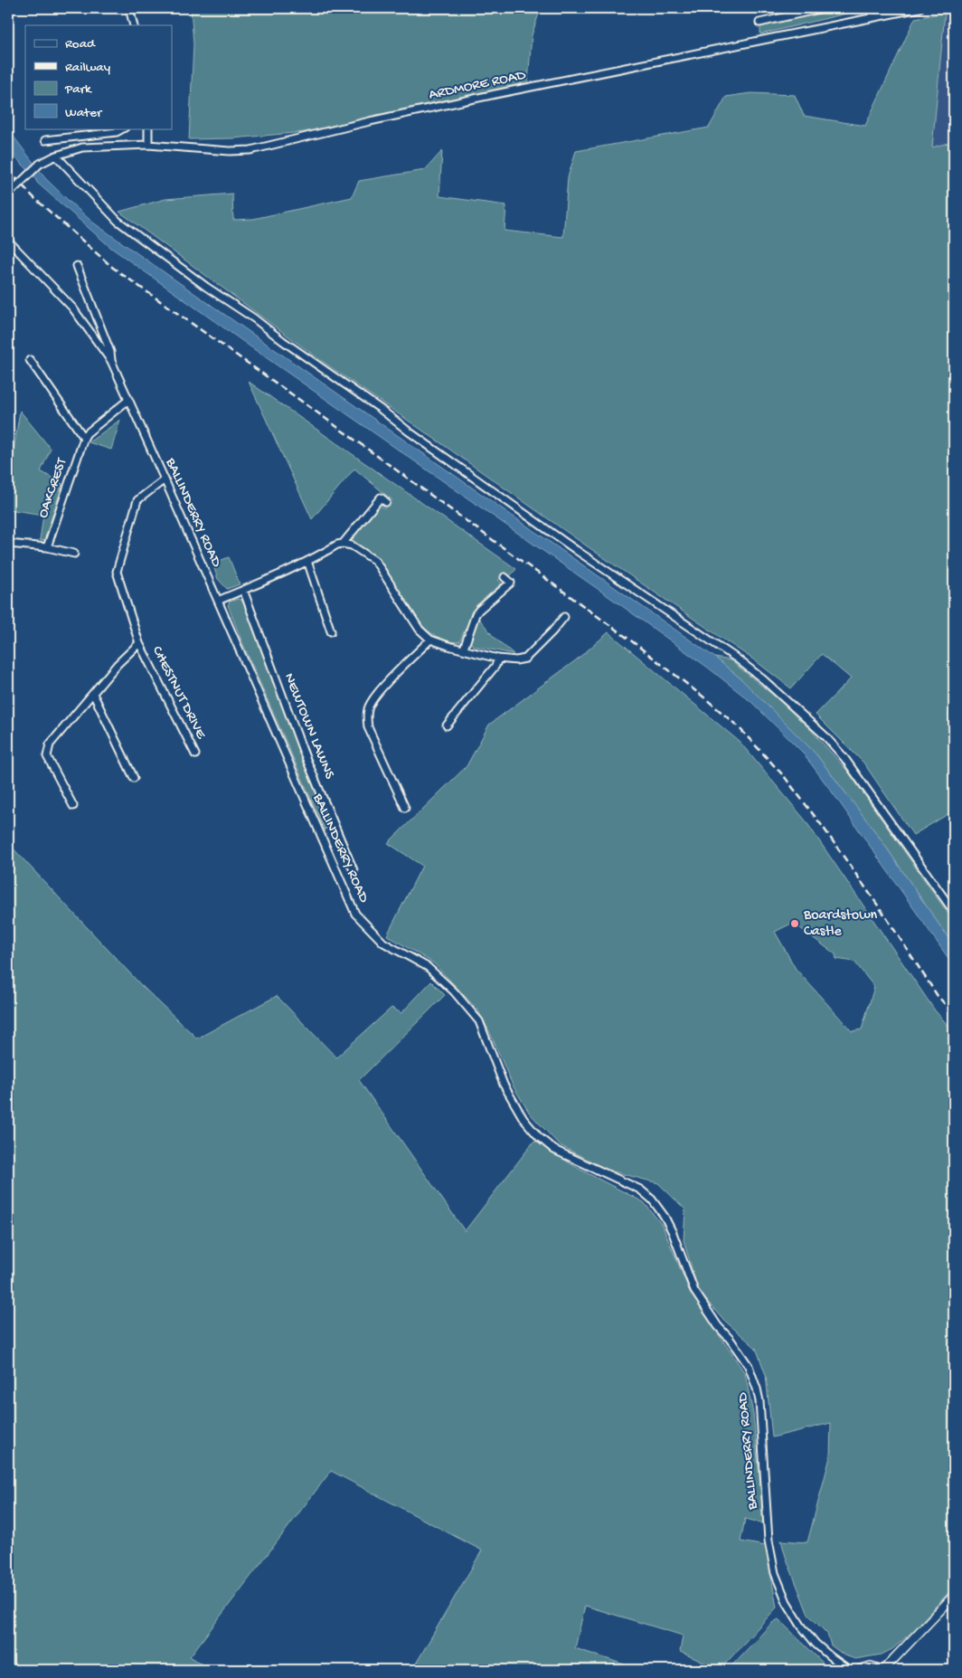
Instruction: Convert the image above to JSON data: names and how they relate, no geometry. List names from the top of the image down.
{
  "streets": {
    "street": [
      "ARDMORE ROAD",
      "OAKCREST",
      "BALLINDERRY ROAD",
      "CHESTNUT DRIVE",
      "NEWTOWN LAWNS"
    ]
  },
  "crossings": [
    ["OAKCREST", "BALLINDERRY ROAD"],
    ["BALLINDERRY ROAD", "CHESTNUT DRIVE"]
  ],
  "places": ["Boardstown Castle"],
  "legend": [
    "Road",
    "Railway",
    "Park",
    "Water"
  ]
}
